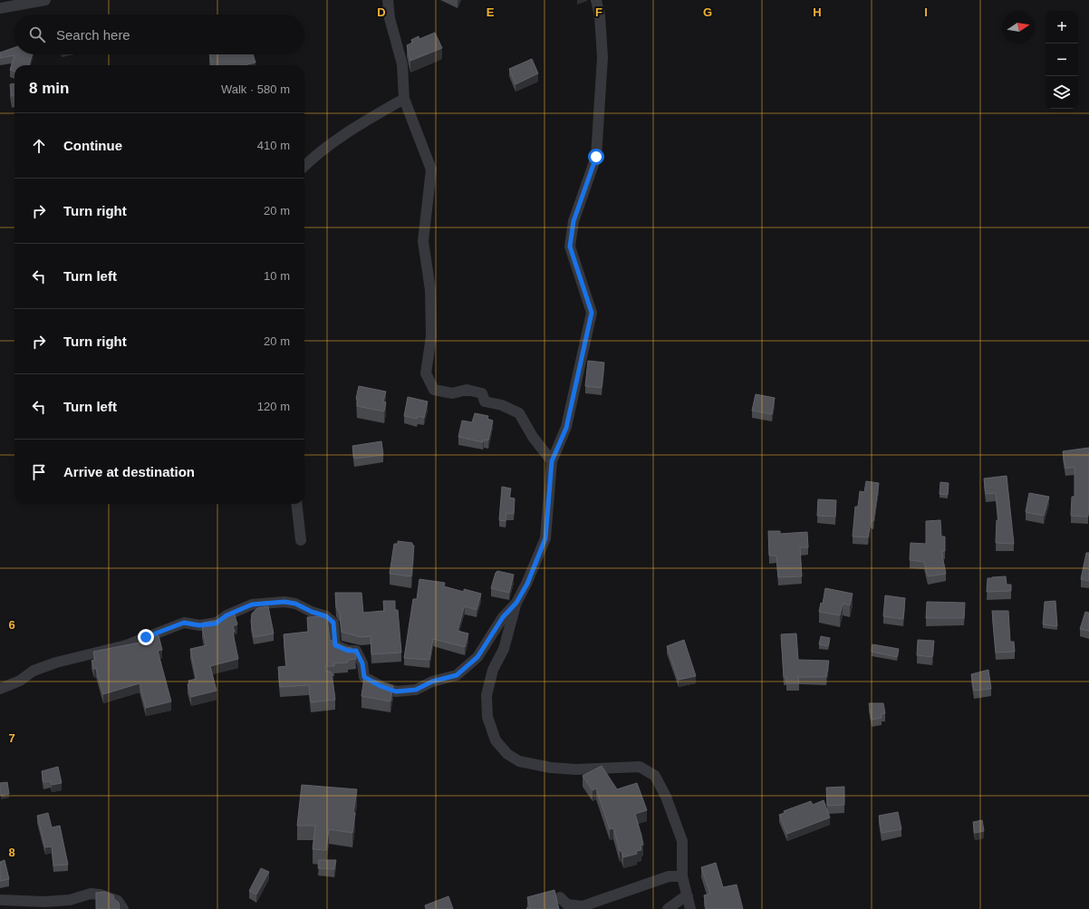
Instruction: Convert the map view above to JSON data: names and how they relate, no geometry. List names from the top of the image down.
{
  "north": "right",
  "page": {
    "map_buttons": ["+", "−"],
    "search": "Search here",
    "heading": ["8 min", "Walk · 580 m"],
    "list": [
      ["Continue", "410 m"],
      ["Turn right", "20 m"],
      ["Turn left", "10 m"],
      ["Turn right", "20 m"],
      ["Turn left", "120 m"],
      "Arrive at destination"
    ]
  },
  "grid": {
    "columns": [
      "D",
      "E",
      "F",
      "G",
      "H",
      "I"
    ],
    "rows": ["6", "7", "8"]
  }
}
